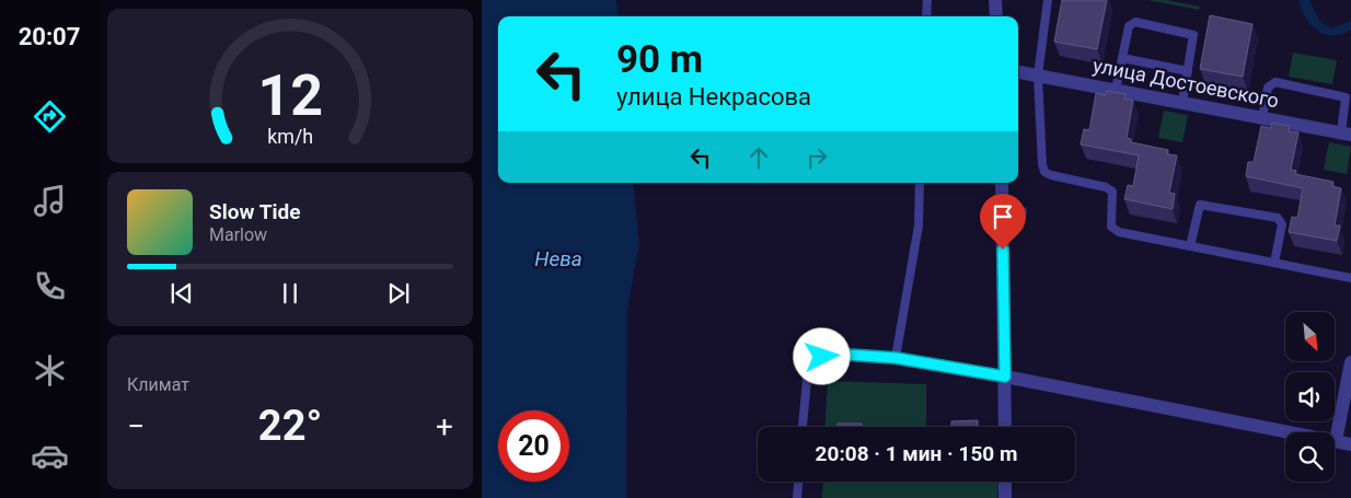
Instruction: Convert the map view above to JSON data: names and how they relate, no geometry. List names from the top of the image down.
{
  "streets": {
    "street": ["улица Достоевского"]
  },
  "water": ["Нева"],
  "north": "bottom right",
  "page": {
    "tabs": "20:07",
    "turn": ["90 m", "улица Некрасова"],
    "song": ["Slow Tide", "Marlow"],
    "tile": "Климат",
    "heat": ["−", "22°", "+"],
    "limit": "20",
    "trip": "20:08 · 1 мин · 150 m",
    "gauge": ["12", "km/h"]
  }
}
